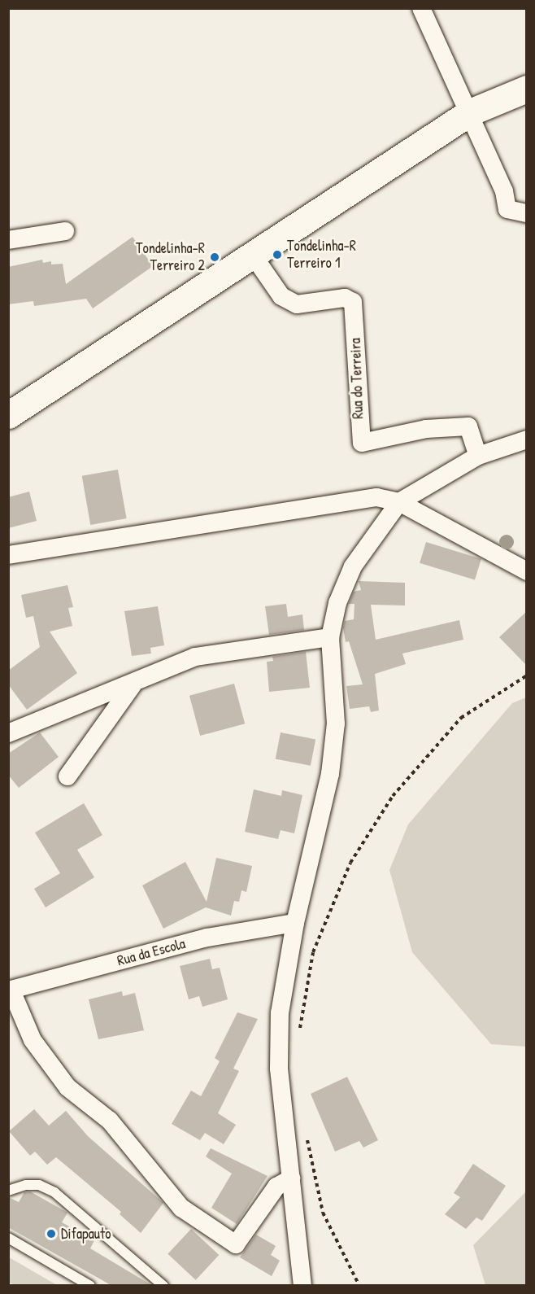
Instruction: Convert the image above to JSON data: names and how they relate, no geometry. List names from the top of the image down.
{
  "streets": {
    "street": ["Rua do Terreira", "Rua da Escola"]
  },
  "places": ["Tondelinha-R Terreiro 1", "Tondelinha-R Terreiro 2", "Difapauto"]
}
